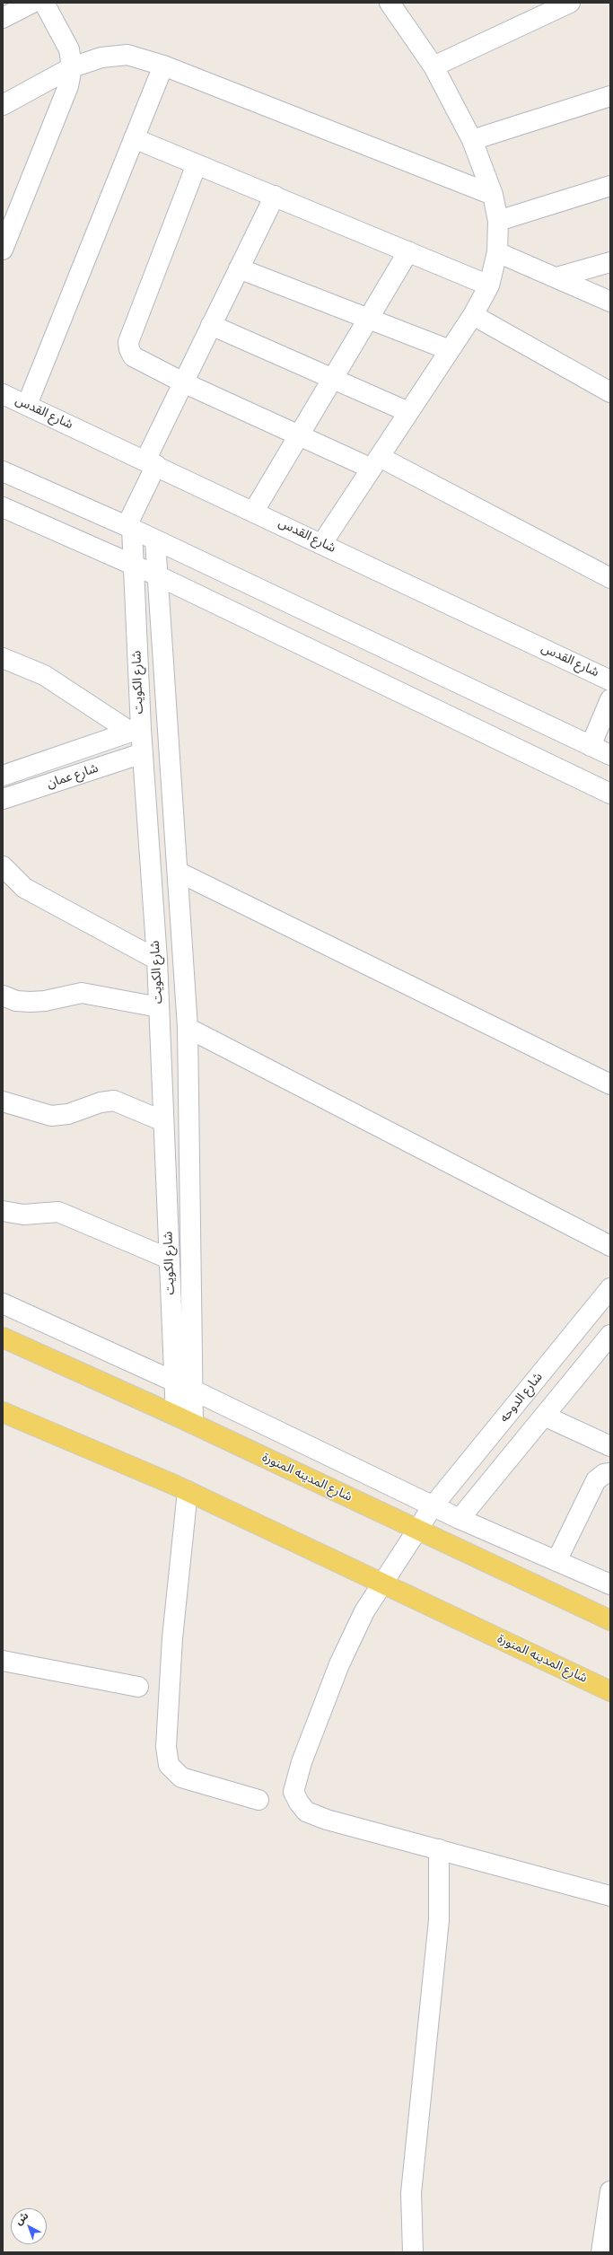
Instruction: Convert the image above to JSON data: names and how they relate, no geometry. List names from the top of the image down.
{
  "streets": {
    "main road": ["شارع المدينه المنورة"],
    "street": [
      "شارع القدس",
      "شارع الكويت",
      "شارع عمان",
      "شارع الدوحه"
    ]
  },
  "crossings": [
    ["شارع الكويت", "شارع عمان"],
    ["شارع الكويت", "شارع المدينه المنورة"],
    ["شارع الدوحه", "شارع المدينه المنورة"]
  ],
  "north": "top left"
}
